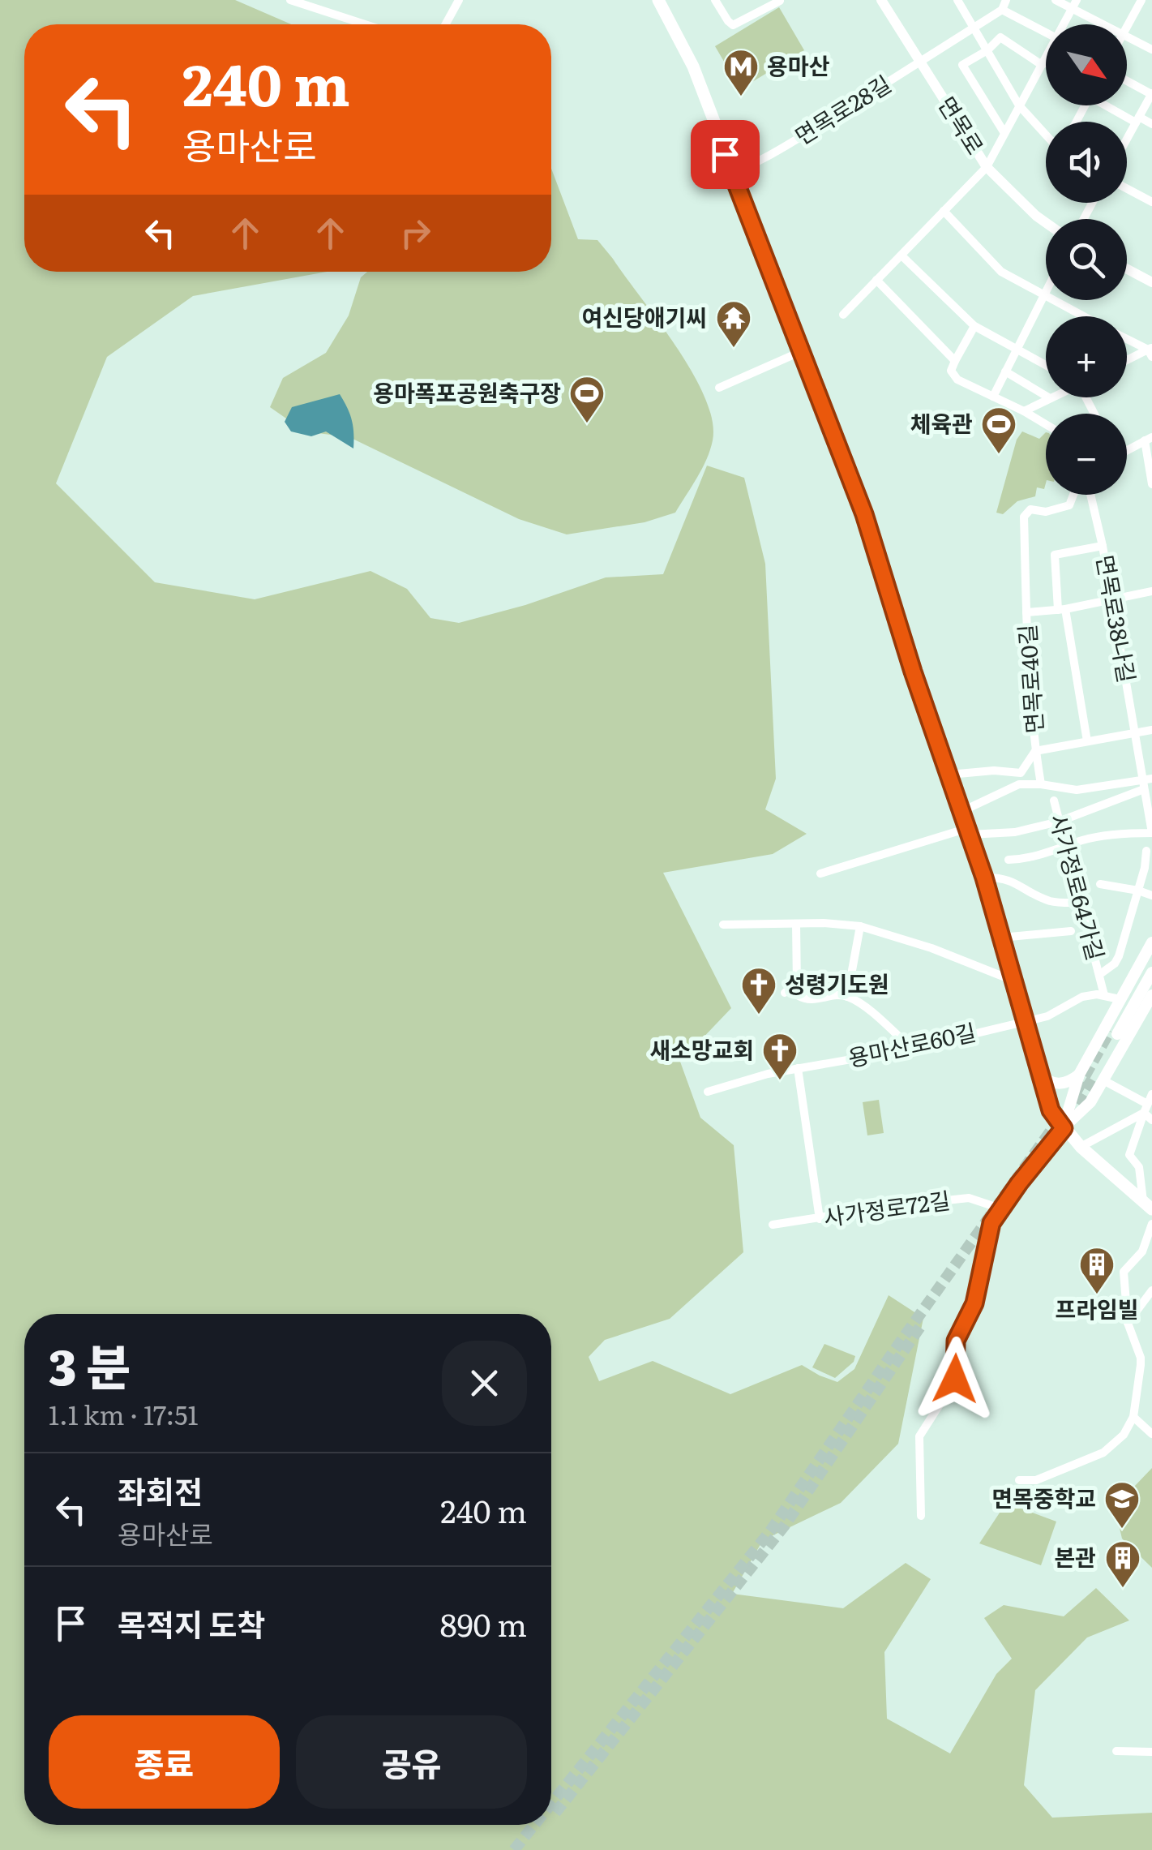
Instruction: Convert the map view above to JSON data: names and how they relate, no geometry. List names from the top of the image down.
{
  "streets": {
    "street": [
      "면목로28길",
      "면목로",
      "면목로38나길",
      "면목로40길",
      "사가정로64가길",
      "용마산로60길",
      "사가정로72길"
    ]
  },
  "crossings": [
    ["면목로28길", "면목로"],
    ["면목로38나길", "면목로40길"],
    ["사가정로64가길", "용마산로60길"]
  ],
  "places": {
    "metro station": ["용마산"],
    "temple": ["여신당애기씨"],
    "sports": ["용마폭포공원축구장", "체육관"],
    "church": ["성령기도원", "새소망교회"],
    "building": ["프라임빌", "본관"],
    "school or university": ["면목중학교"]
  },
  "north": "bottom right",
  "page": {
    "map_buttons": ["+", "−"],
    "turn": ["240 m", "용마산로"],
    "heading": ["3 분", "1.1 km · 17:51"],
    "list": [
      {
        "name": "좌회전",
        "note": "용마산로",
        "value": "240 m"
      },
      {
        "name": "목적지 도착",
        "value": "890 m"
      }
    ],
    "buttons": ["종료", "공유"]
  }
}
